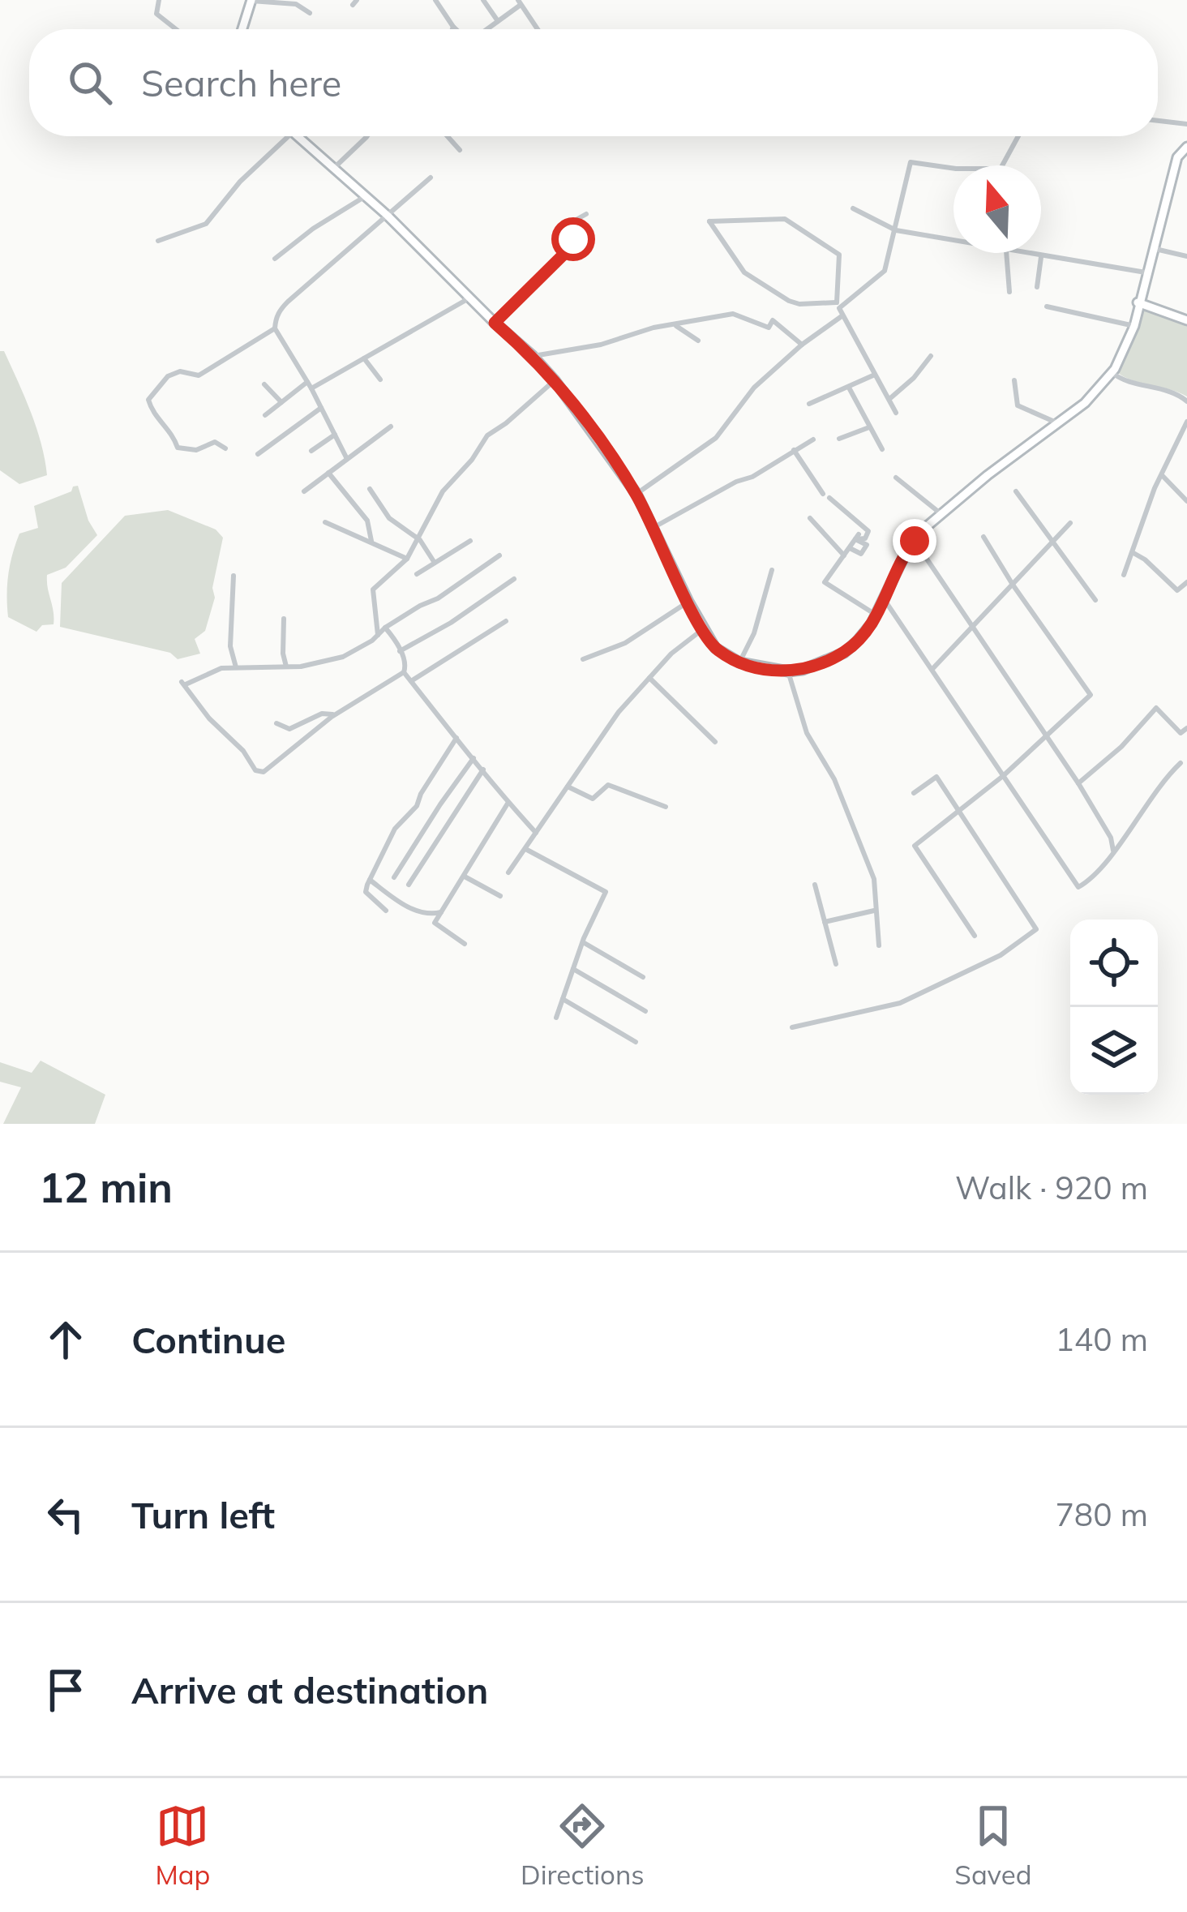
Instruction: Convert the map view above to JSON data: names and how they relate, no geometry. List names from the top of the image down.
{
  "north": "top",
  "page": {
    "search": "Search here",
    "heading": ["12 min", "Walk · 920 m"],
    "list": [
      ["Continue", "140 m"],
      ["Turn left", "780 m"],
      "Arrive at destination"
    ],
    "nav": ["Map", "Directions", "Saved"]
  }
}
